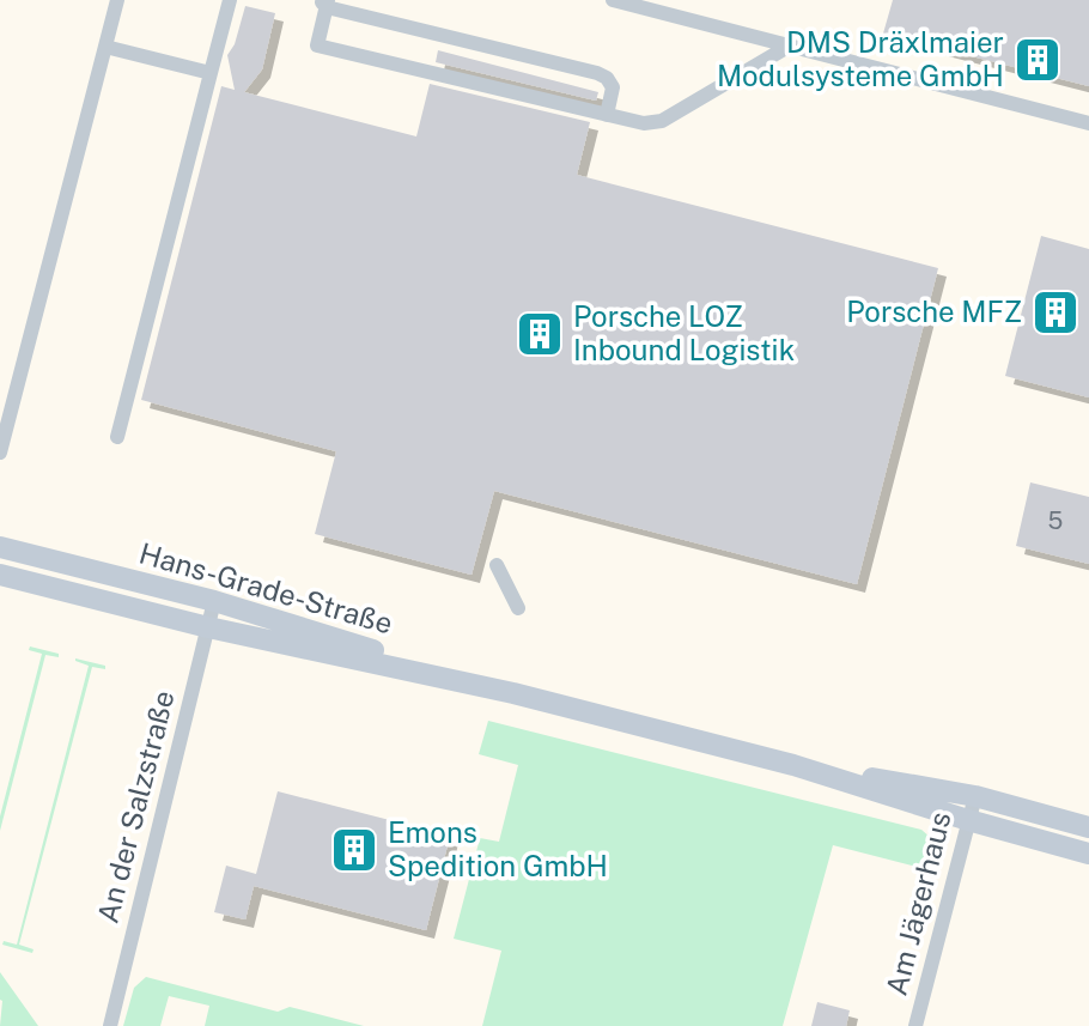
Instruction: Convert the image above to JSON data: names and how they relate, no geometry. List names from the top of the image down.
{
  "streets": {
    "street": ["Hans-Grade-Straße", "An der Salzstraße", "Am Jägerhaus"]
  },
  "crossings": [
    ["Hans-Grade-Straße", "An der Salzstraße"],
    ["Hans-Grade-Straße", "Am Jägerhaus"]
  ],
  "places": {
    "building": [
      "DMS Dräxlmaier Modulsysteme GmbH",
      "Porsche MFZ",
      "Porsche LOZ Inbound Logistik",
      "Emons Spedition GmbH"
    ]
  },
  "house_numbers": ["5"]
}
